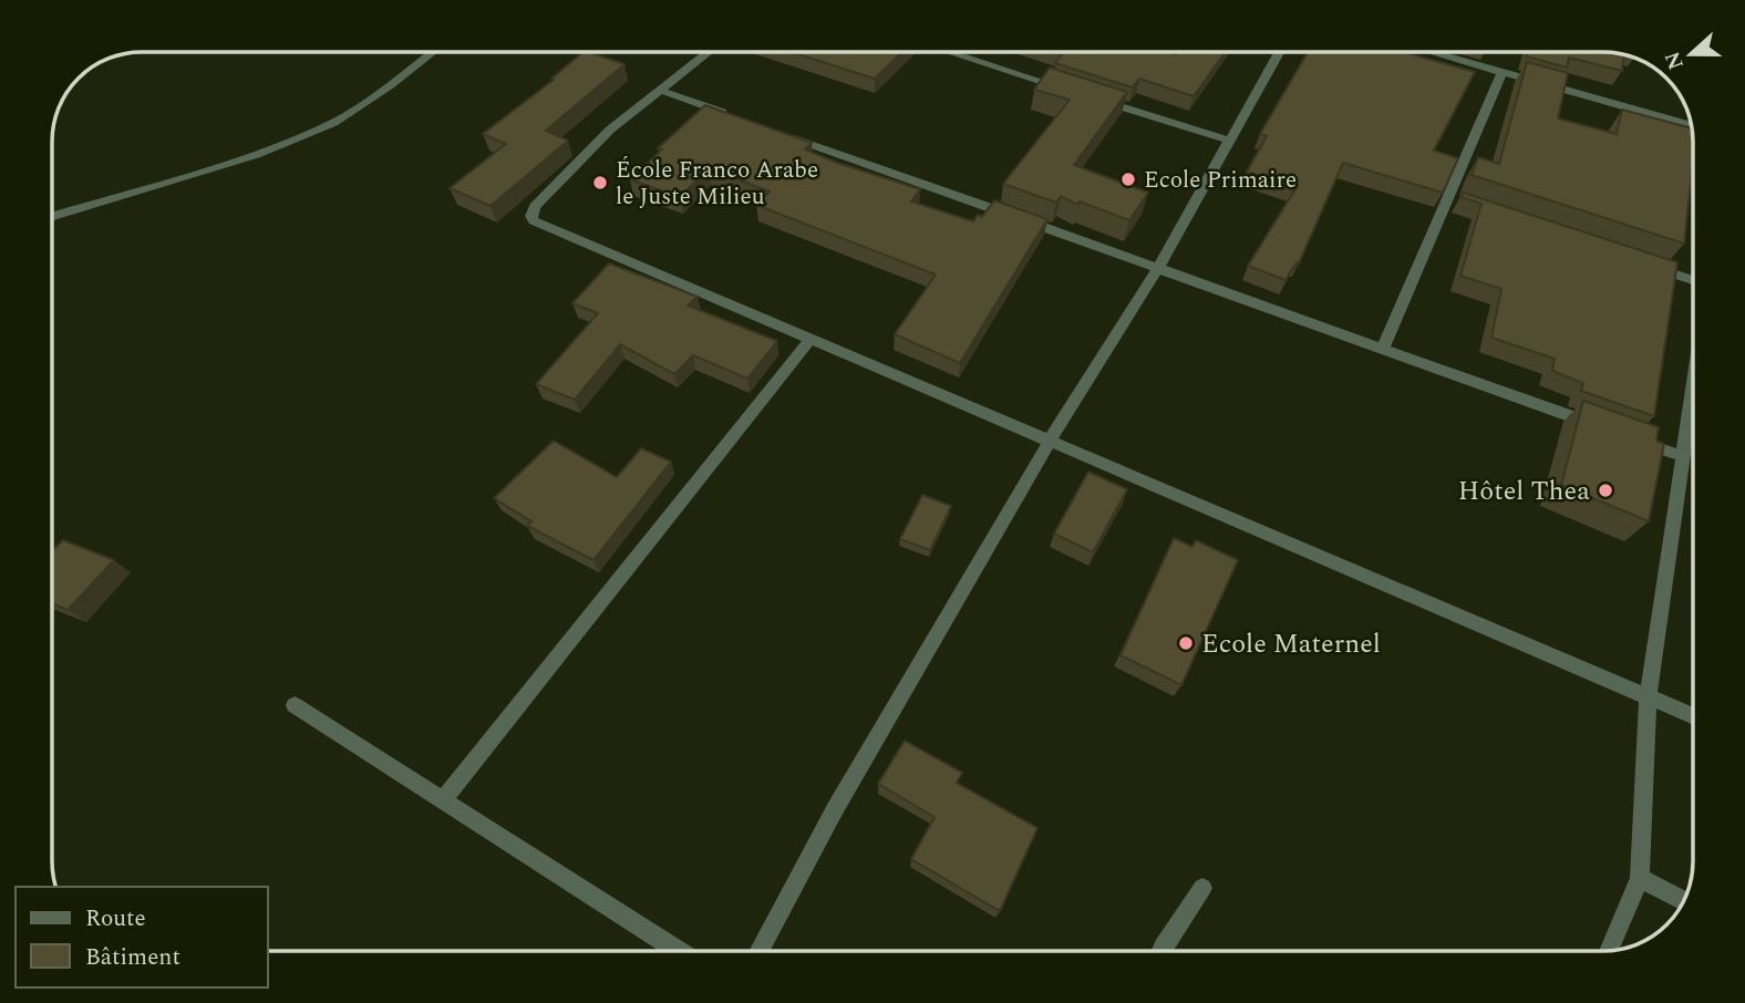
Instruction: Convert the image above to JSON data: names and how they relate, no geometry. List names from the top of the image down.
{
  "places": [
    "Ecole Primaire",
    "École Franco Arabe le Juste Milieu",
    "Hôtel Thea",
    "Ecole Maternel"
  ],
  "legend": ["Route", "Bâtiment"],
  "north": "left"
}
